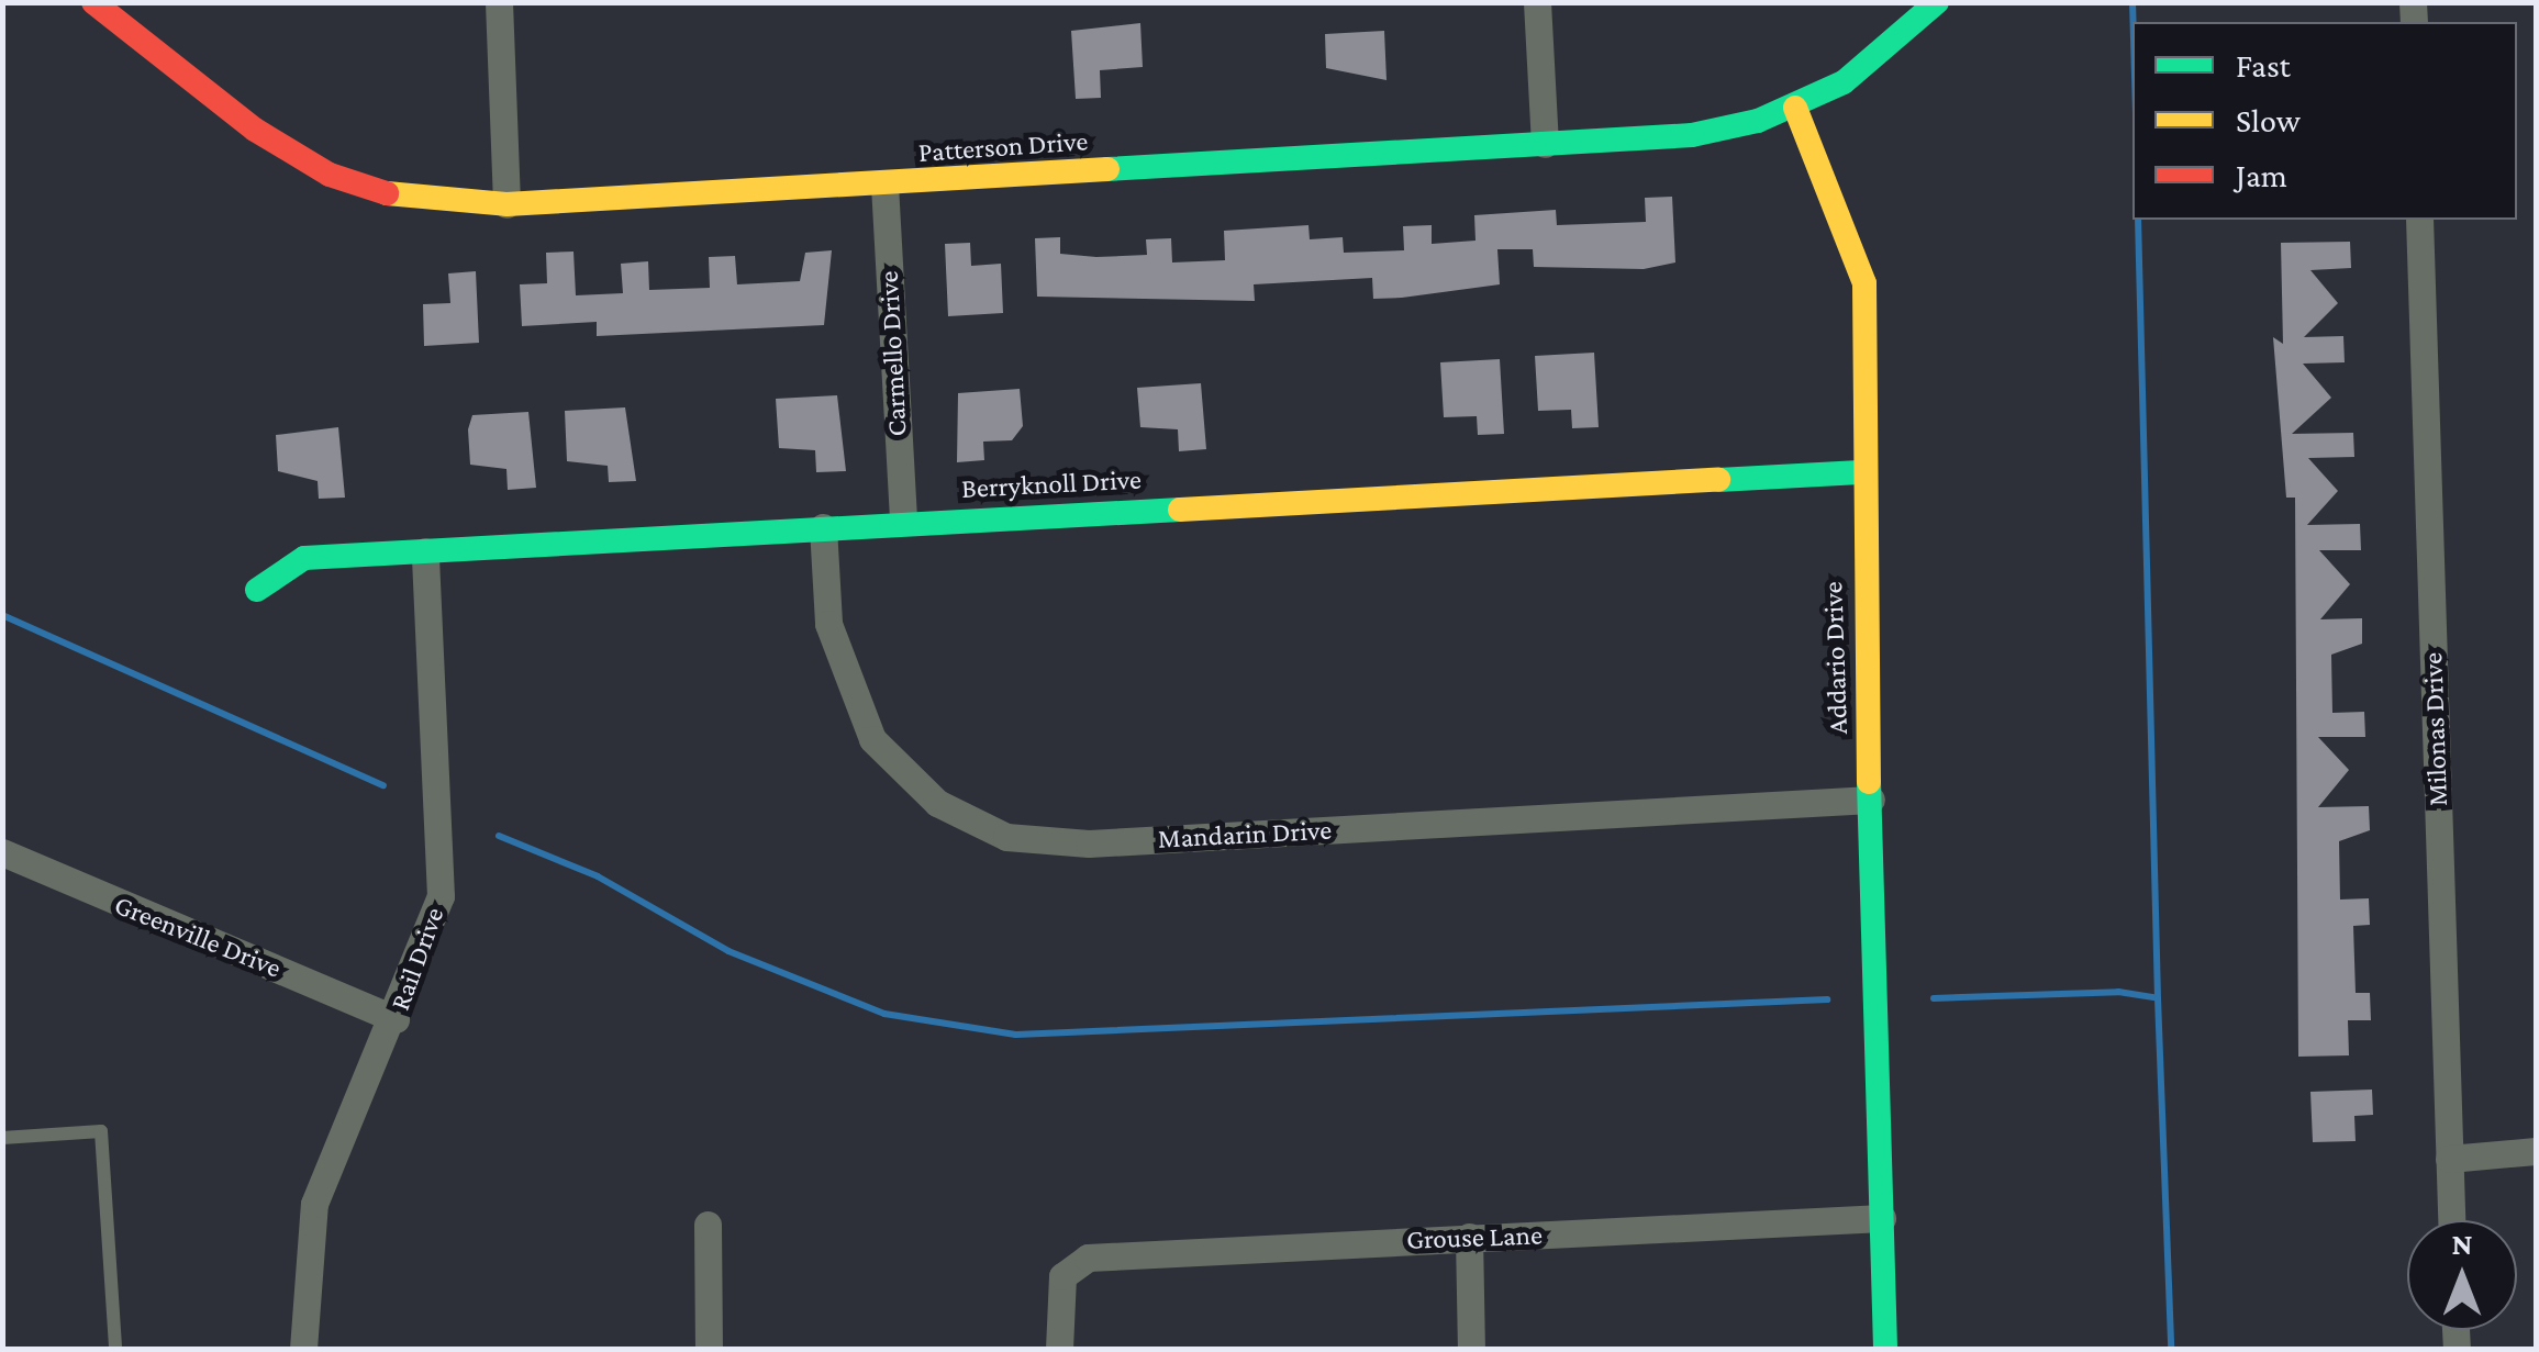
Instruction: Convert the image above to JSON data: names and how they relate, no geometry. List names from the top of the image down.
{
  "streets": {
    "street": [
      "Patterson Drive",
      "Carmello Drive",
      "Berryknoll Drive",
      "Addario Drive",
      "Milonas Drive",
      "Mandarin Drive",
      "Greenville Drive",
      "Rail Drive",
      "Grouse Lane"
    ]
  },
  "crossings": [
    ["Patterson Drive", "Carmello Drive"],
    ["Patterson Drive", "Addario Drive"],
    ["Carmello Drive", "Berryknoll Drive"],
    ["Berryknoll Drive", "Addario Drive"],
    ["Berryknoll Drive", "Mandarin Drive"],
    ["Berryknoll Drive", "Rail Drive"],
    ["Addario Drive", "Mandarin Drive"],
    ["Addario Drive", "Grouse Lane"],
    ["Greenville Drive", "Rail Drive"]
  ],
  "legend": ["Fast", "Slow", "Jam"],
  "north": "top"
}
